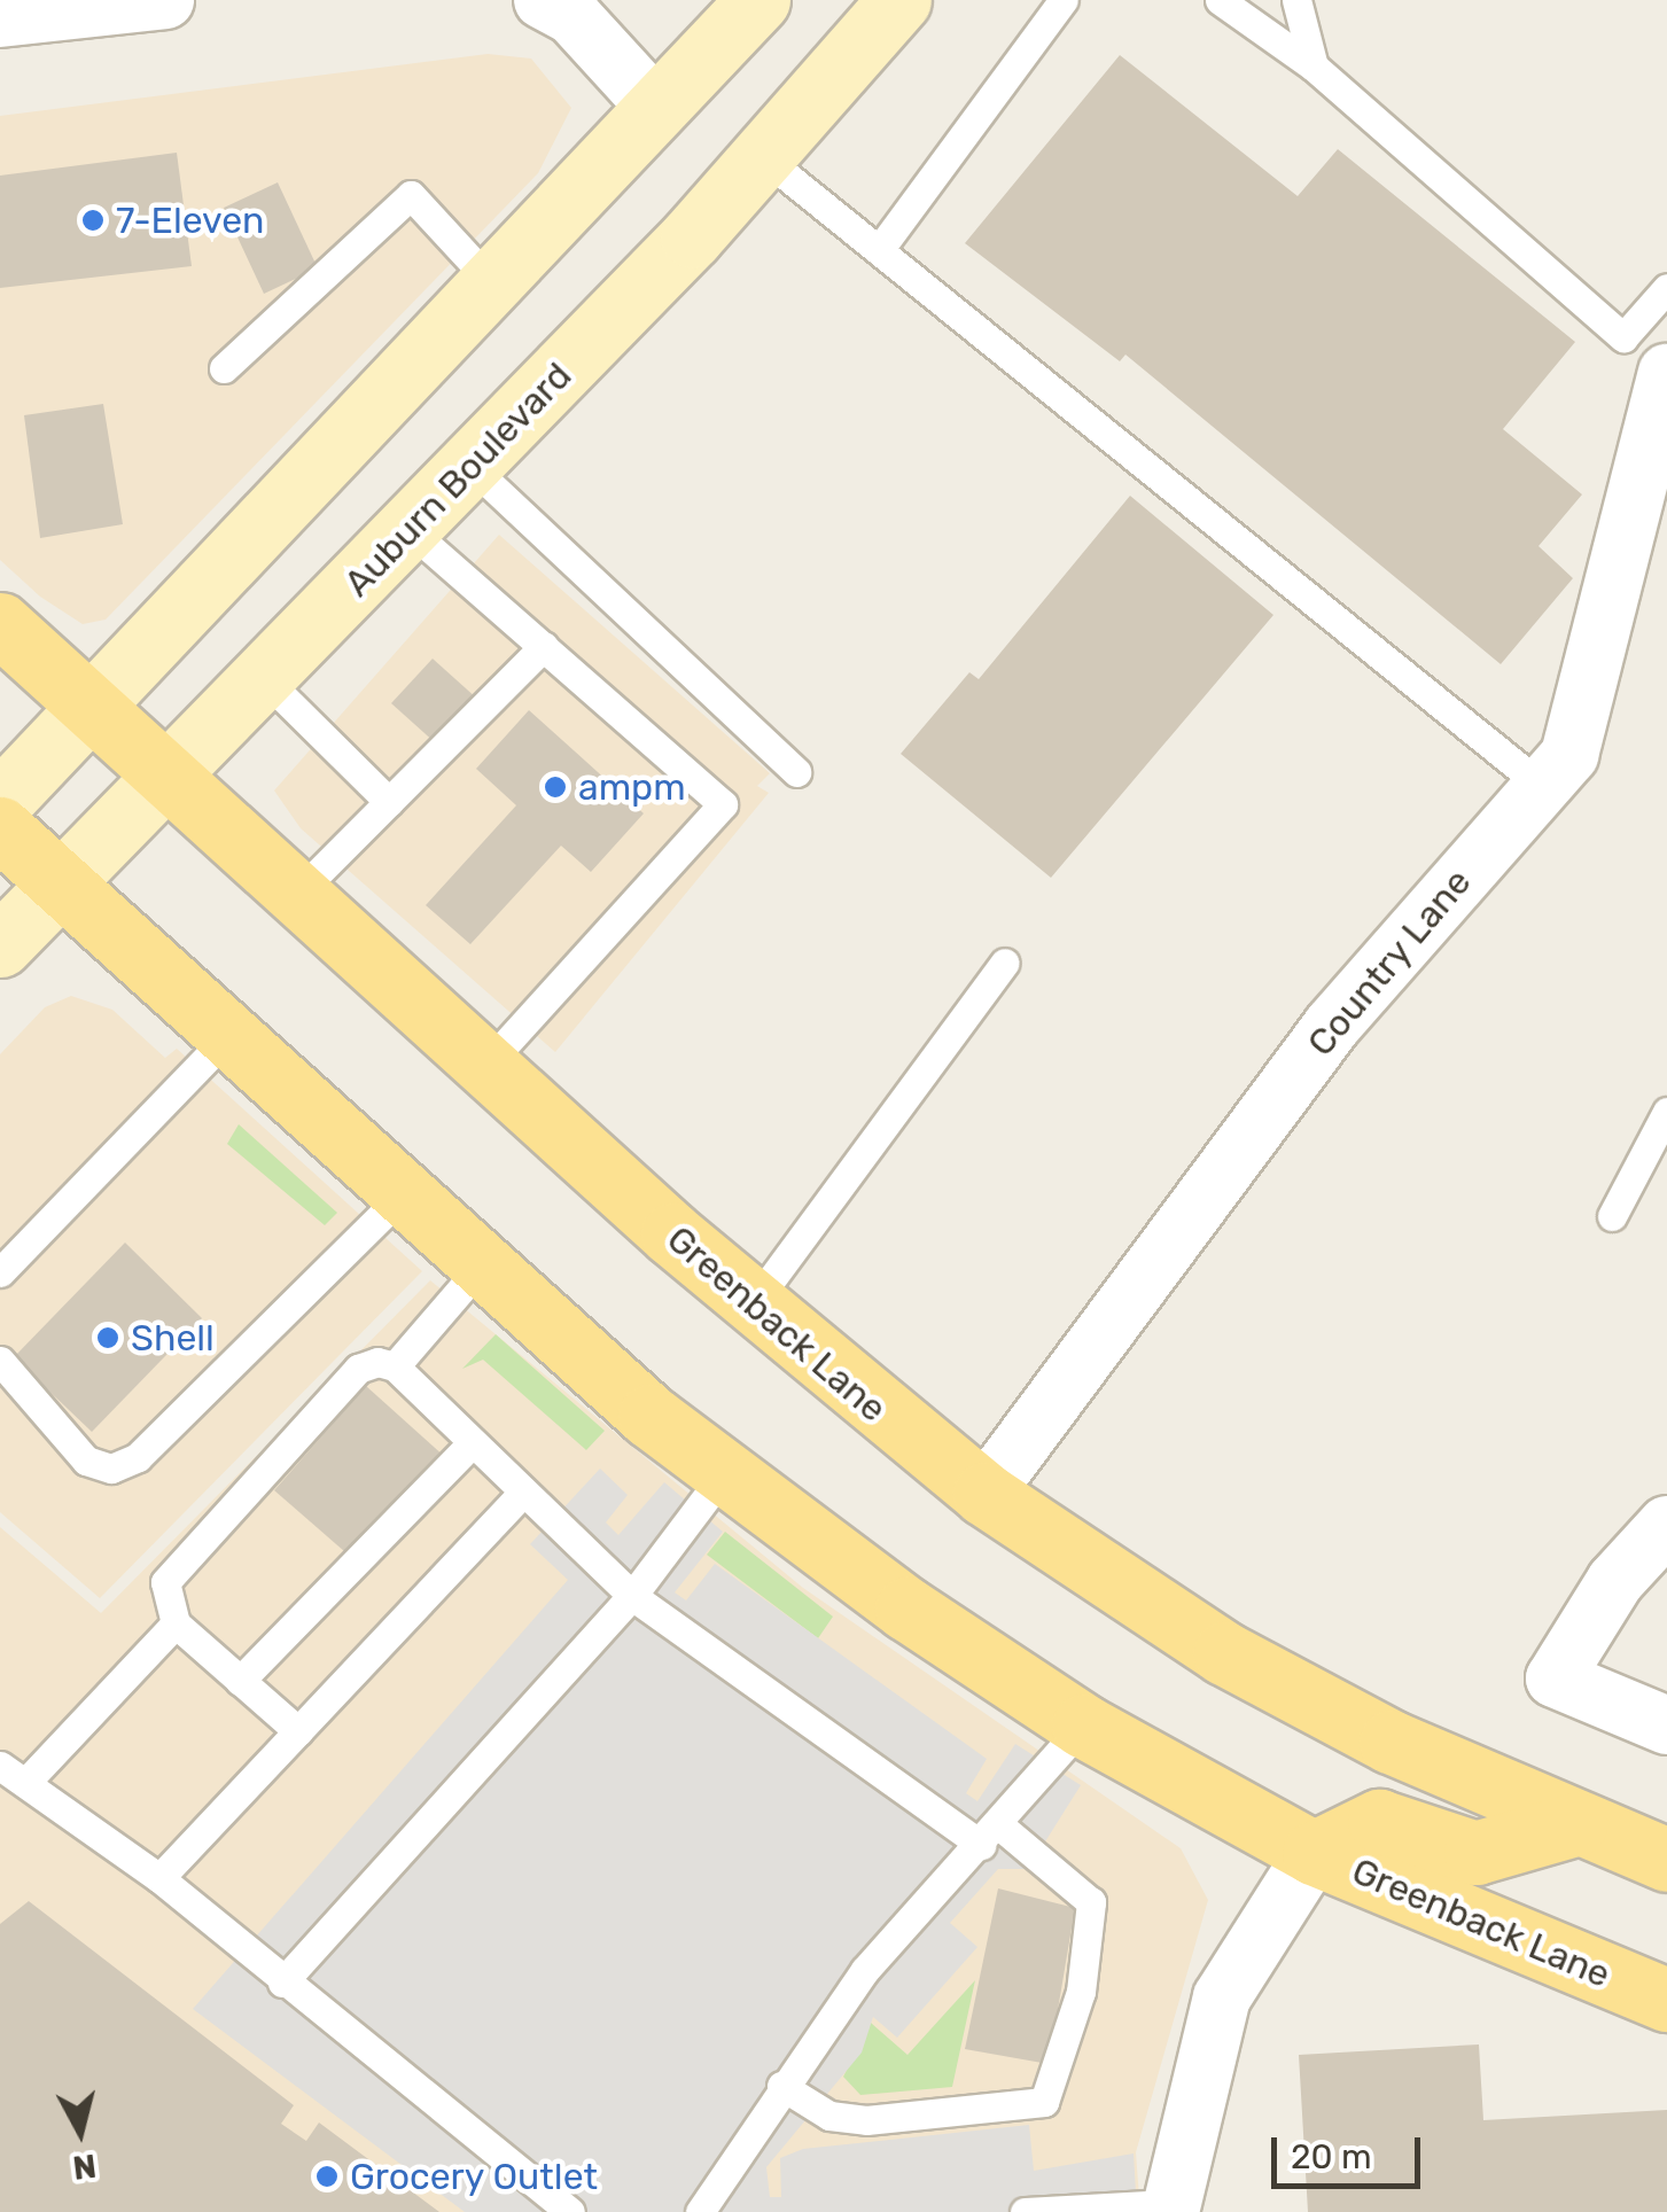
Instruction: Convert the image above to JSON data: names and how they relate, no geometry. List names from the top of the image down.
{
  "streets": {
    "main road": ["Auburn Boulevard", "Greenback Lane"],
    "street": ["Country Lane"]
  },
  "crossings": [
    ["Auburn Boulevard", "Greenback Lane"],
    ["Country Lane", "Greenback Lane"]
  ],
  "places": [
    "7-Eleven",
    "ampm",
    "Shell",
    "Grocery Outlet"
  ],
  "scale_bar": "20 m",
  "north": "bottom"
}
